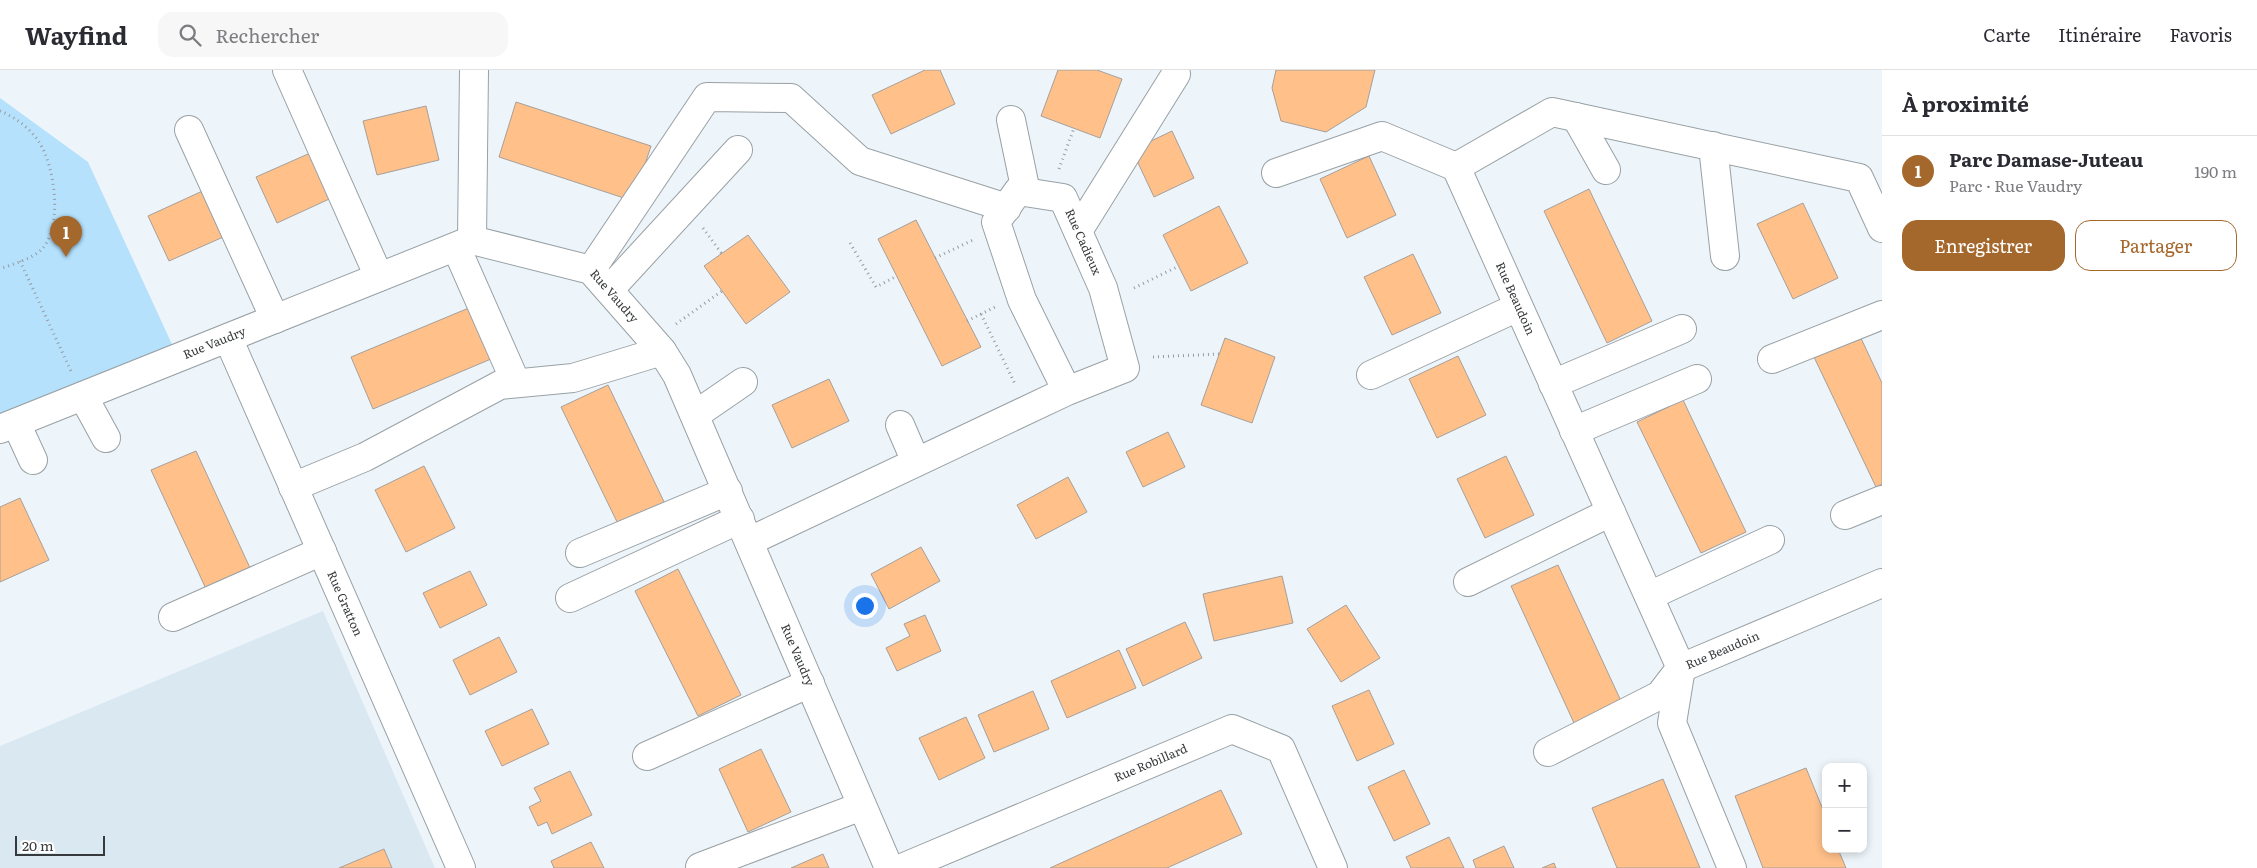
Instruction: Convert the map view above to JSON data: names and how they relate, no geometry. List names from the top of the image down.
{
  "streets": {
    "street": [
      "Rue Cadieux",
      "Rue Vaudry",
      "Rue Beaudoin",
      "Rue Gratton",
      "Rue Robillard"
    ]
  },
  "crossings": [
    ["Rue Vaudry", "Rue Gratton"]
  ],
  "scale_bar": "20 m",
  "page": {
    "header": "Wayfind",
    "search": "Rechercher",
    "nav": ["Carte", "Itinéraire", "Favoris"],
    "heading": "À proximité",
    "list": [
      {
        "mark": "1",
        "name": "Parc Damase-Juteau",
        "note": "Parc · Rue Vaudry",
        "value": "190 m"
      }
    ],
    "buttons": ["Enregistrer", "Partager"],
    "pins": "1",
    "map_buttons": ["+", "−"],
    "scale": "20 m"
  }
}
